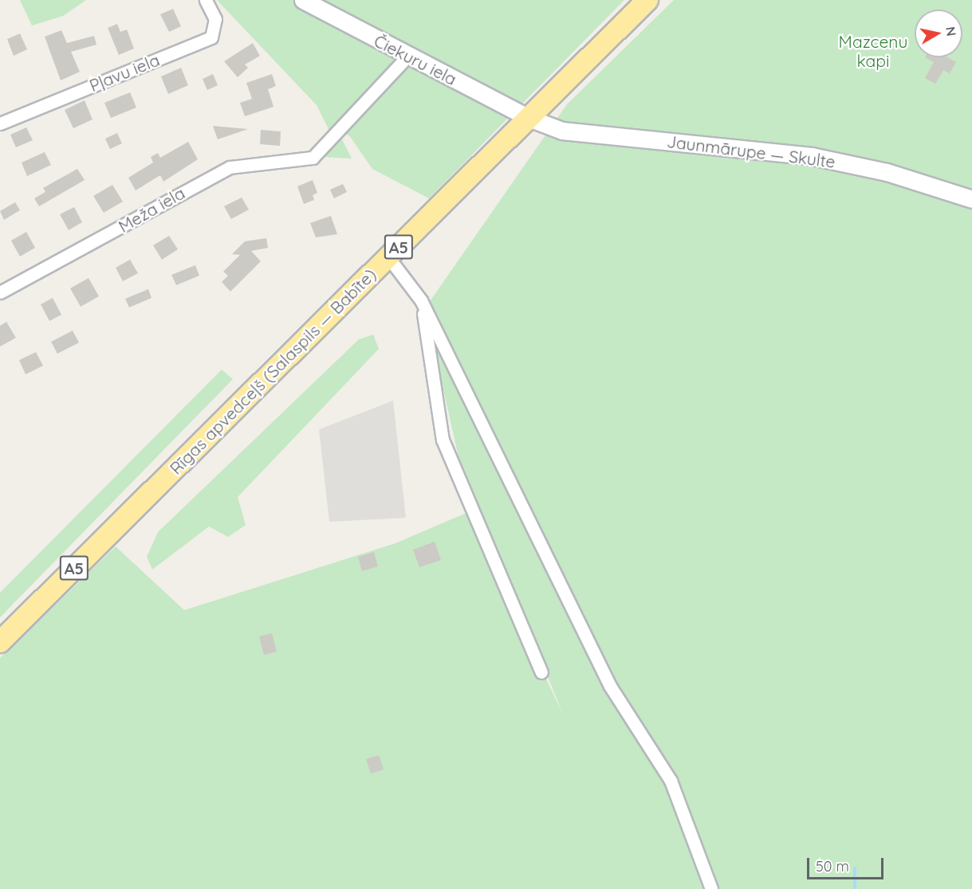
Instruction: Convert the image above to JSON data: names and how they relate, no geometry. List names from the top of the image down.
{
  "streets": {
    "highway": ["A5", "Rīgas apvedceļš (Salaspils — Babīte)"],
    "main road": ["Čiekuru iela", "Jaunmārupe — Skulte"],
    "street": ["Pļavu iela", "Meža iela"]
  },
  "crossings": [
    ["Čiekuru iela", "Jaunmārupe — Skulte"],
    ["Čiekuru iela", "Meža iela"],
    ["Čiekuru iela", "Rīgas apvedceļš (Salaspils — Babīte)"],
    ["Jaunmārupe — Skulte", "Rīgas apvedceļš (Salaspils — Babīte)"]
  ],
  "parks": ["Mazcenu kapi"],
  "scale_bar": "50 m",
  "north": "right"
}
